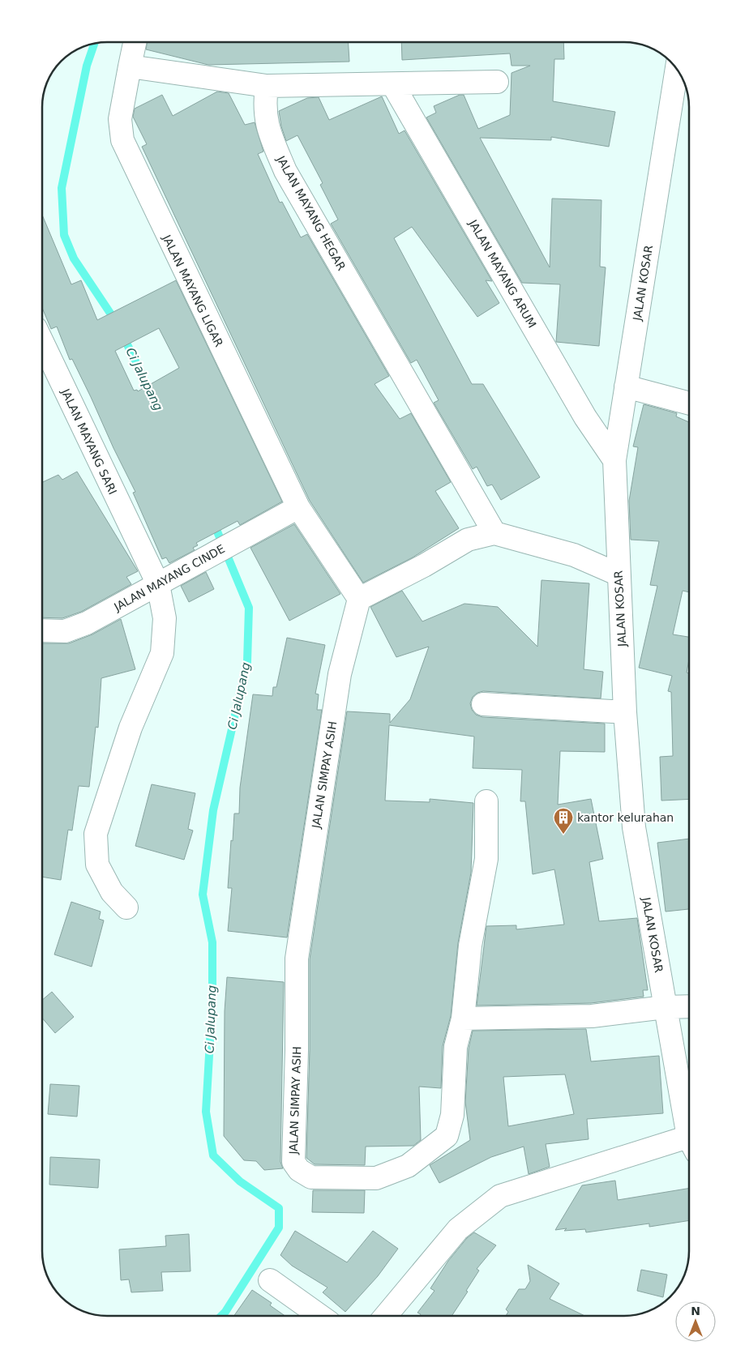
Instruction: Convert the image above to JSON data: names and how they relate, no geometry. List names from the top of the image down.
{
  "streets": {
    "street": [
      "JALAN MAYANG HEGAR",
      "JALAN MAYANG ARUM",
      "JALAN KOSAR",
      "JALAN MAYANG LIGAR",
      "JALAN MAYANG SARI",
      "JALAN MAYANG CINDE",
      "JALAN SIMPAY ASIH"
    ]
  },
  "crossings": [
    ["JALAN MAYANG ARUM", "JALAN KOSAR"],
    ["JALAN MAYANG LIGAR", "JALAN MAYANG CINDE"],
    ["JALAN MAYANG LIGAR", "JALAN SIMPAY ASIH"],
    ["JALAN MAYANG SARI", "JALAN MAYANG CINDE"]
  ],
  "water": ["Ci Jalupang"],
  "places": {
    "building": ["kantor kelurahan"]
  },
  "north": "top"
}
